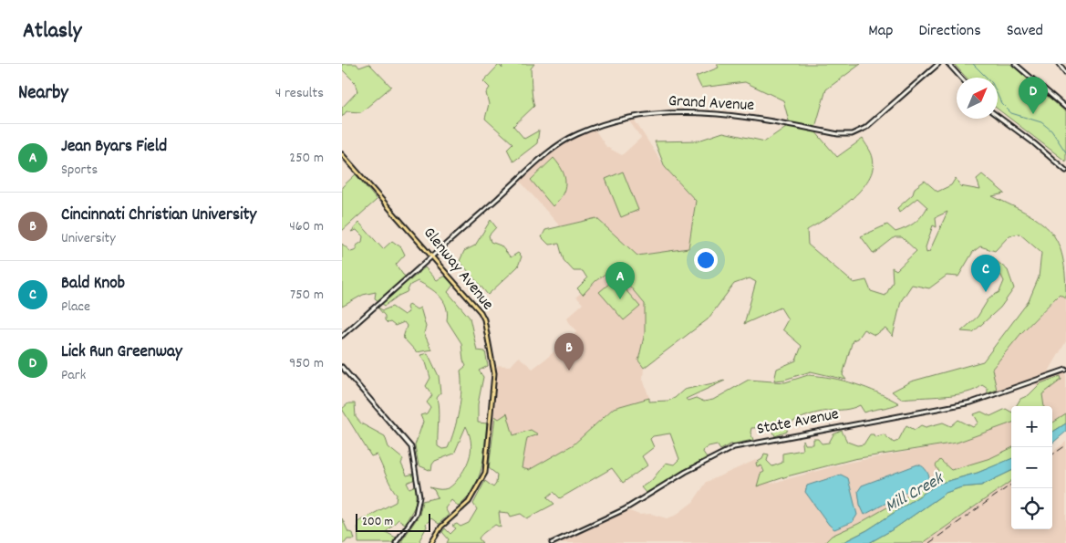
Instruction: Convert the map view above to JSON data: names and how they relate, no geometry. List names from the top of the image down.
{
  "streets": {
    "main road": ["Grand Avenue", "Glenway Avenue", "State Avenue"]
  },
  "crossings": [
    ["Grand Avenue", "Glenway Avenue"]
  ],
  "water": ["Mill Creek"],
  "scale_bar": "200 m",
  "north": "top right",
  "page": {
    "header": "Atlasly",
    "nav": ["Map", "Directions", "Saved"],
    "heading": ["Nearby", "4 results"],
    "pins": [
      "D",
      "C",
      "A",
      "B"
    ],
    "list": [
      {
        "mark": "A",
        "name": "Jean Byars Field",
        "note": "Sports",
        "value": "250 m"
      },
      {
        "mark": "B",
        "name": "Cincinnati Christian University",
        "note": "University",
        "value": "460 m"
      },
      {
        "mark": "C",
        "name": "Bald Knob",
        "note": "Place",
        "value": "750 m"
      },
      {
        "mark": "D",
        "name": "Lick Run Greenway",
        "note": "Park",
        "value": "950 m"
      }
    ],
    "map_buttons": ["+", "−"],
    "scale": "200 m"
  }
}
